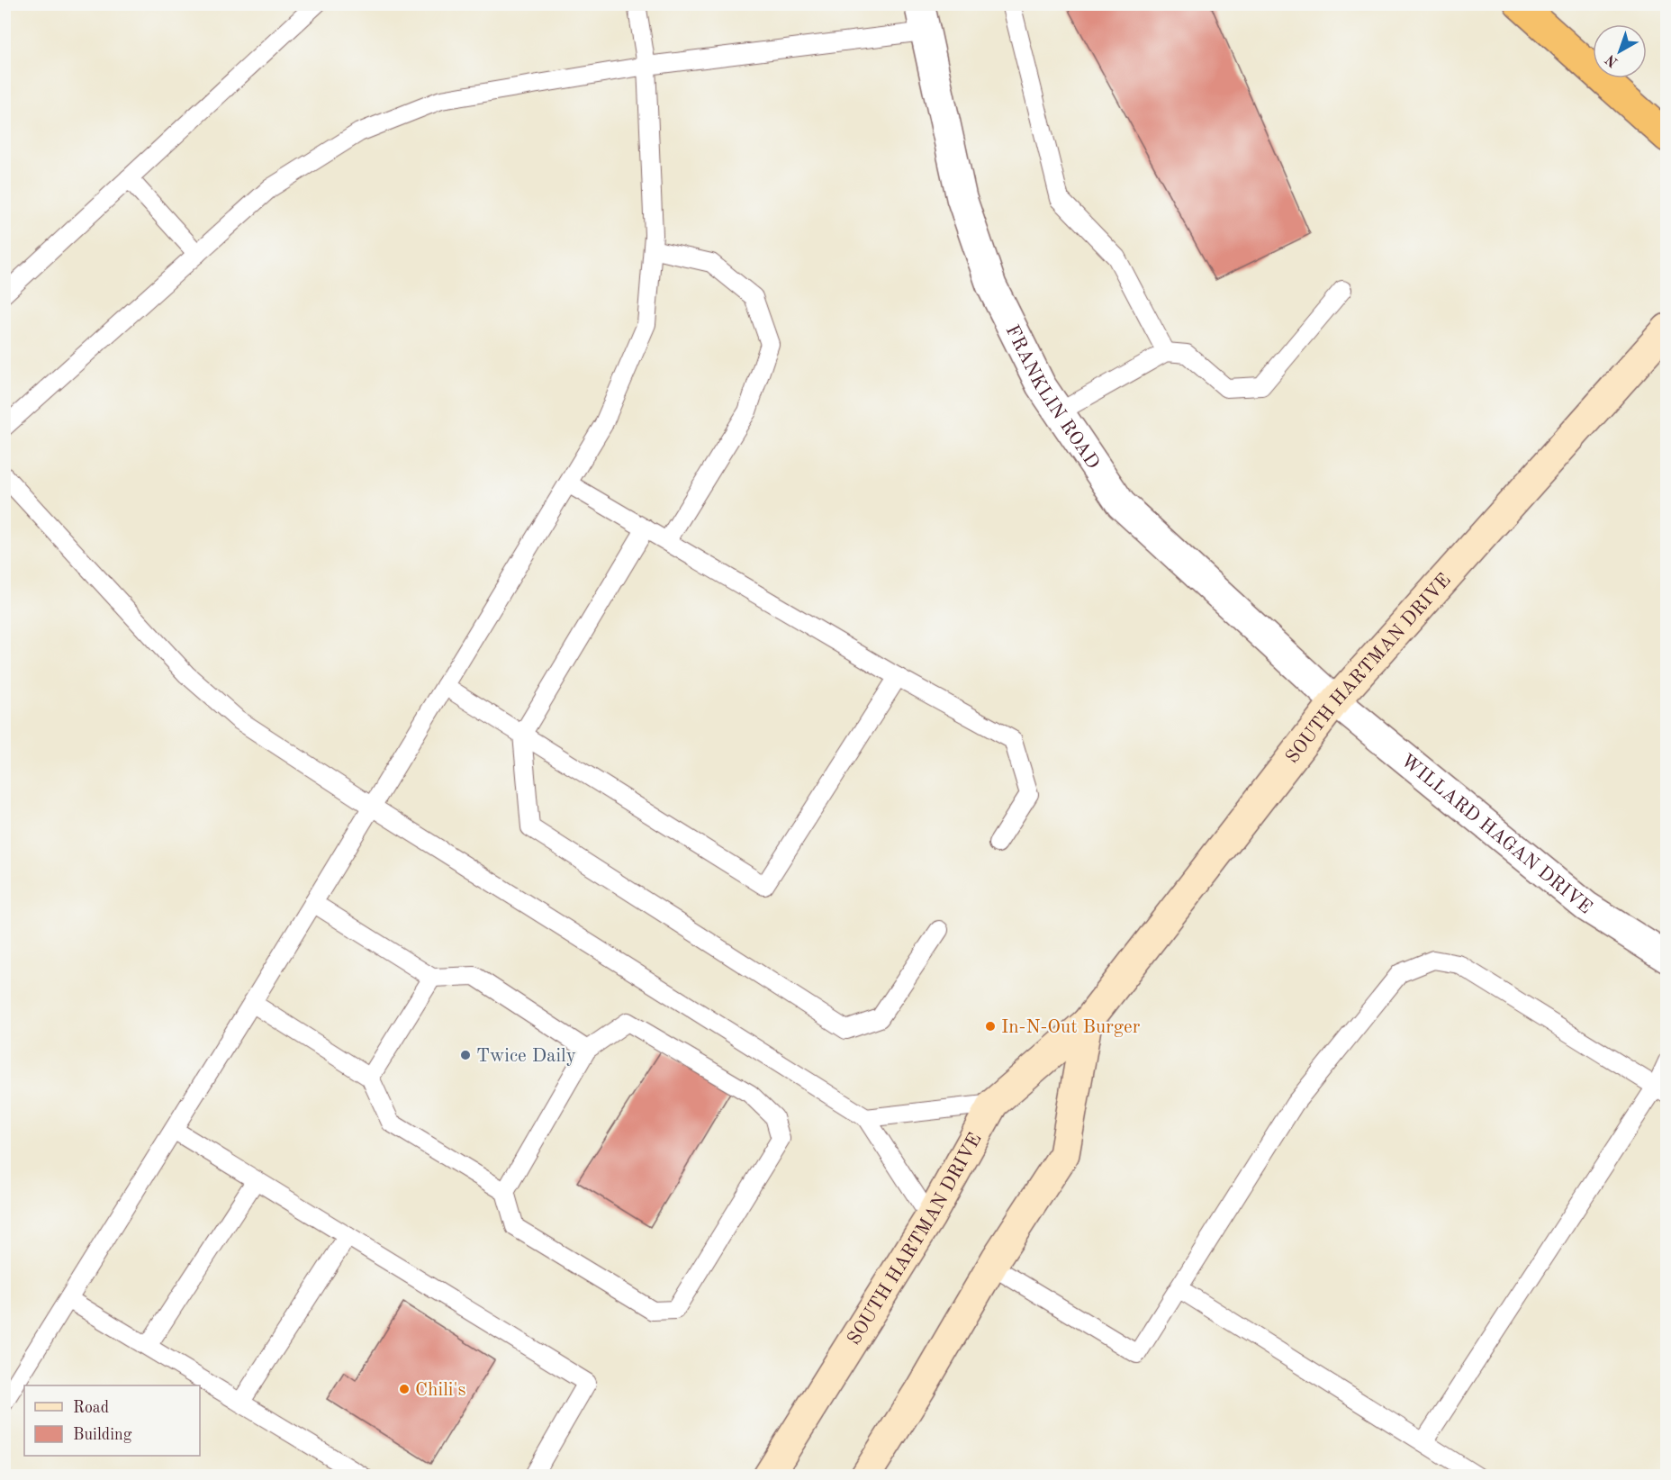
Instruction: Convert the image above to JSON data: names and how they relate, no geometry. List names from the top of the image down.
{
  "streets": {
    "main road": ["SOUTH HARTMAN DRIVE"],
    "street": ["FRANKLIN ROAD", "WILLARD HAGAN DRIVE"]
  },
  "crossings": [
    ["FRANKLIN ROAD", "SOUTH HARTMAN DRIVE"],
    ["FRANKLIN ROAD", "WILLARD HAGAN DRIVE"],
    ["SOUTH HARTMAN DRIVE", "WILLARD HAGAN DRIVE"]
  ],
  "places": ["In-N-Out Burger", "Twice Daily", "Chili's"],
  "legend": ["Road", "Building"],
  "north": "bottom left"
}
